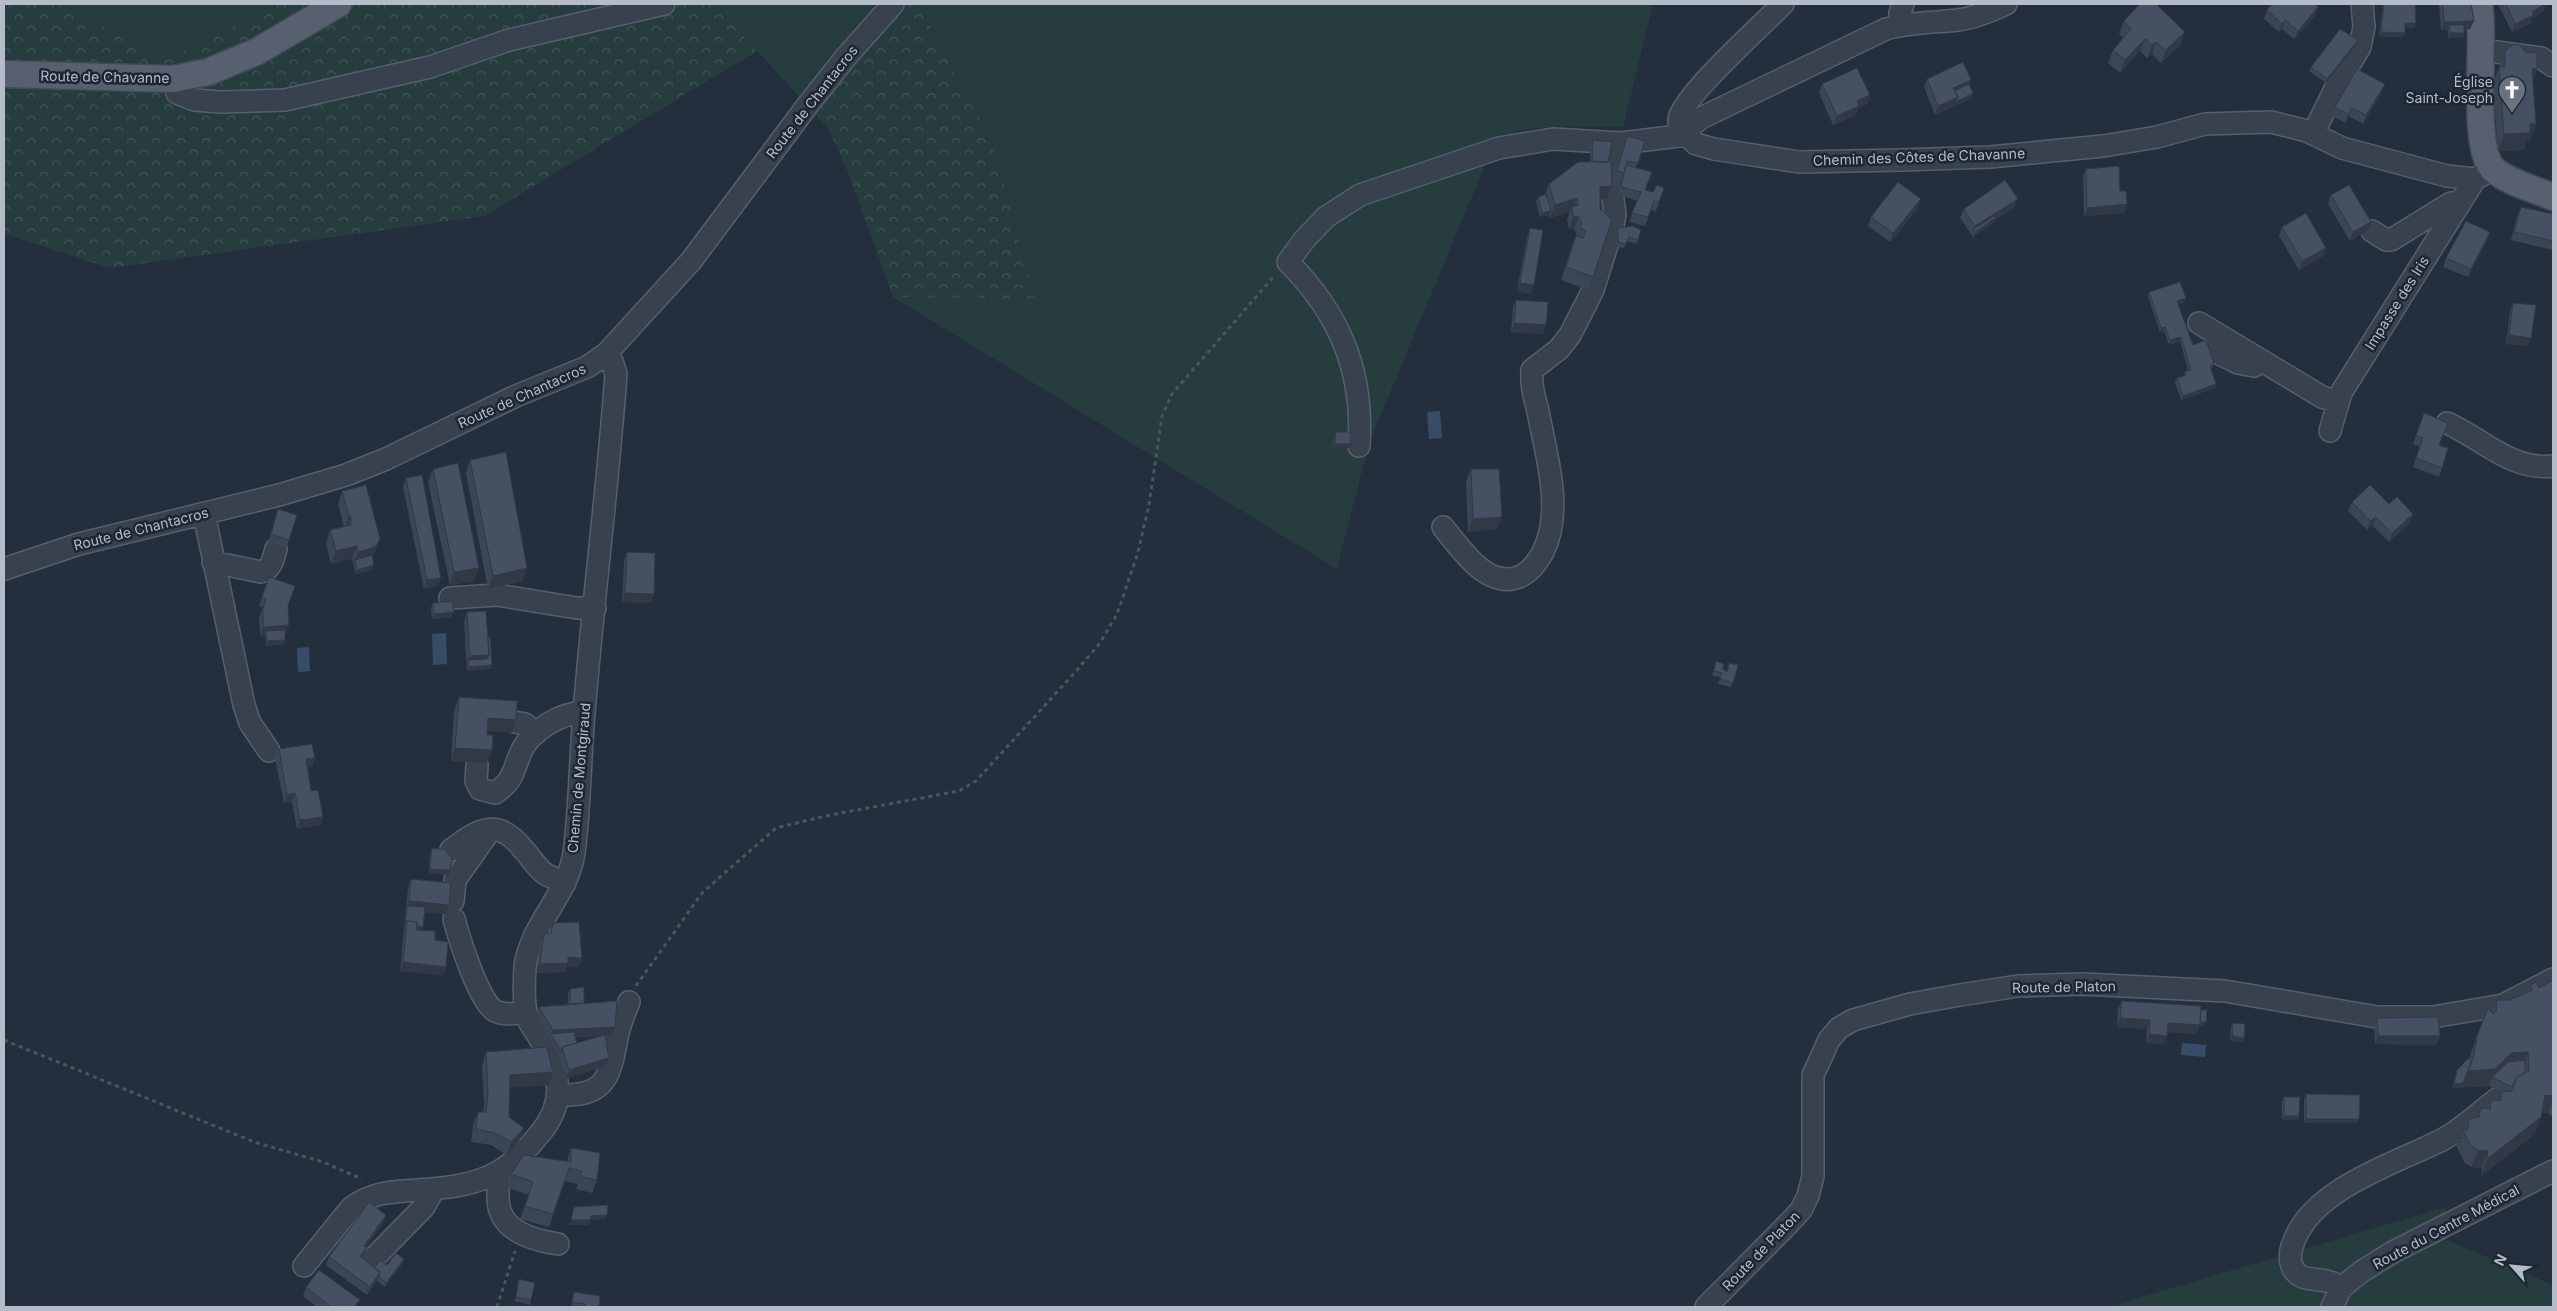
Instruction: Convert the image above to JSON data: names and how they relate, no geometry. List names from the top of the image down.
{
  "streets": {
    "main road": ["Route de Chavanne"],
    "street": [
      "Route de Chantacros",
      "Chemin des Côtes de Chavanne",
      "Impasse des Iris",
      "Chemin de Montgiraud",
      "Route de Platon",
      "Route du Centre Médical"
    ]
  },
  "crossings": [
    ["Route de Chantacros", "Chemin de Montgiraud"],
    ["Chemin des Côtes de Chavanne", "Impasse des Iris"]
  ],
  "places": {
    "church": ["Église Saint-Joseph"]
  },
  "north": "top left"
}
